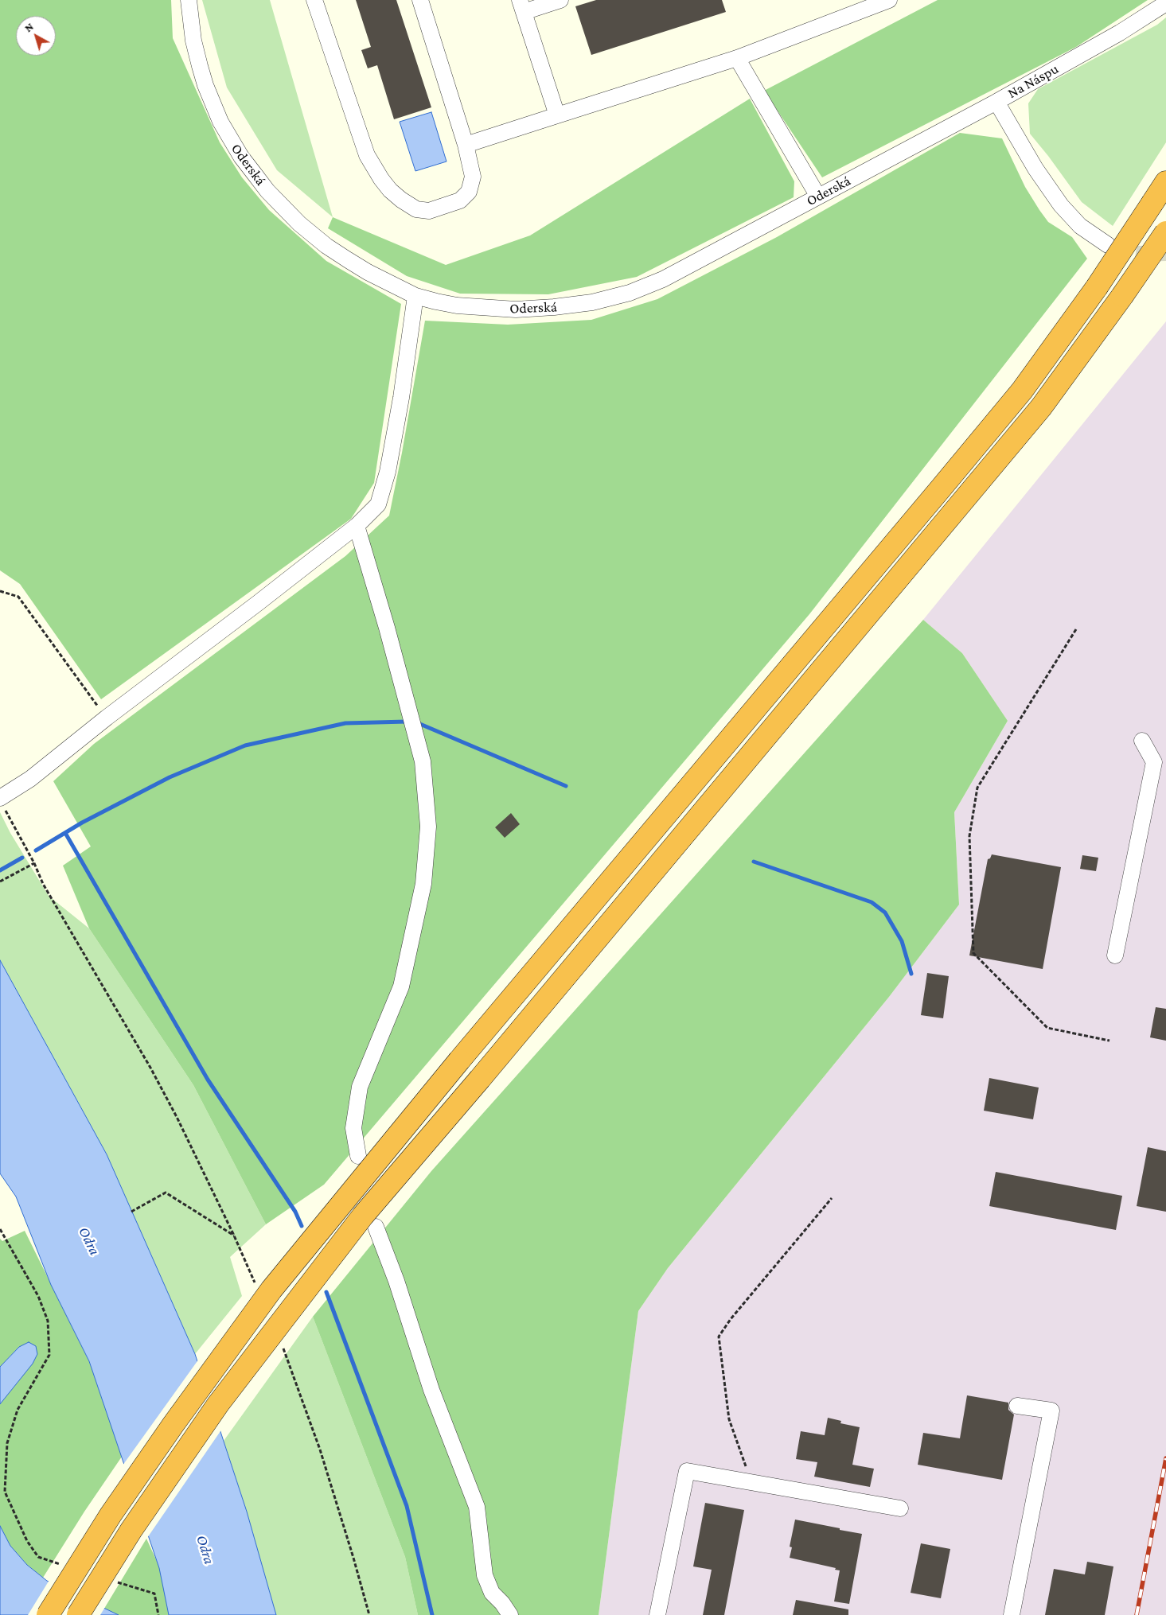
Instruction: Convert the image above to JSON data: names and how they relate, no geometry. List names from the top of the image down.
{
  "streets": {
    "street": ["Na Náspu", "Oderská"]
  },
  "crossings": [
    ["Na Náspu", "Oderská"]
  ],
  "water": ["Odra"],
  "north": "top left"
}
